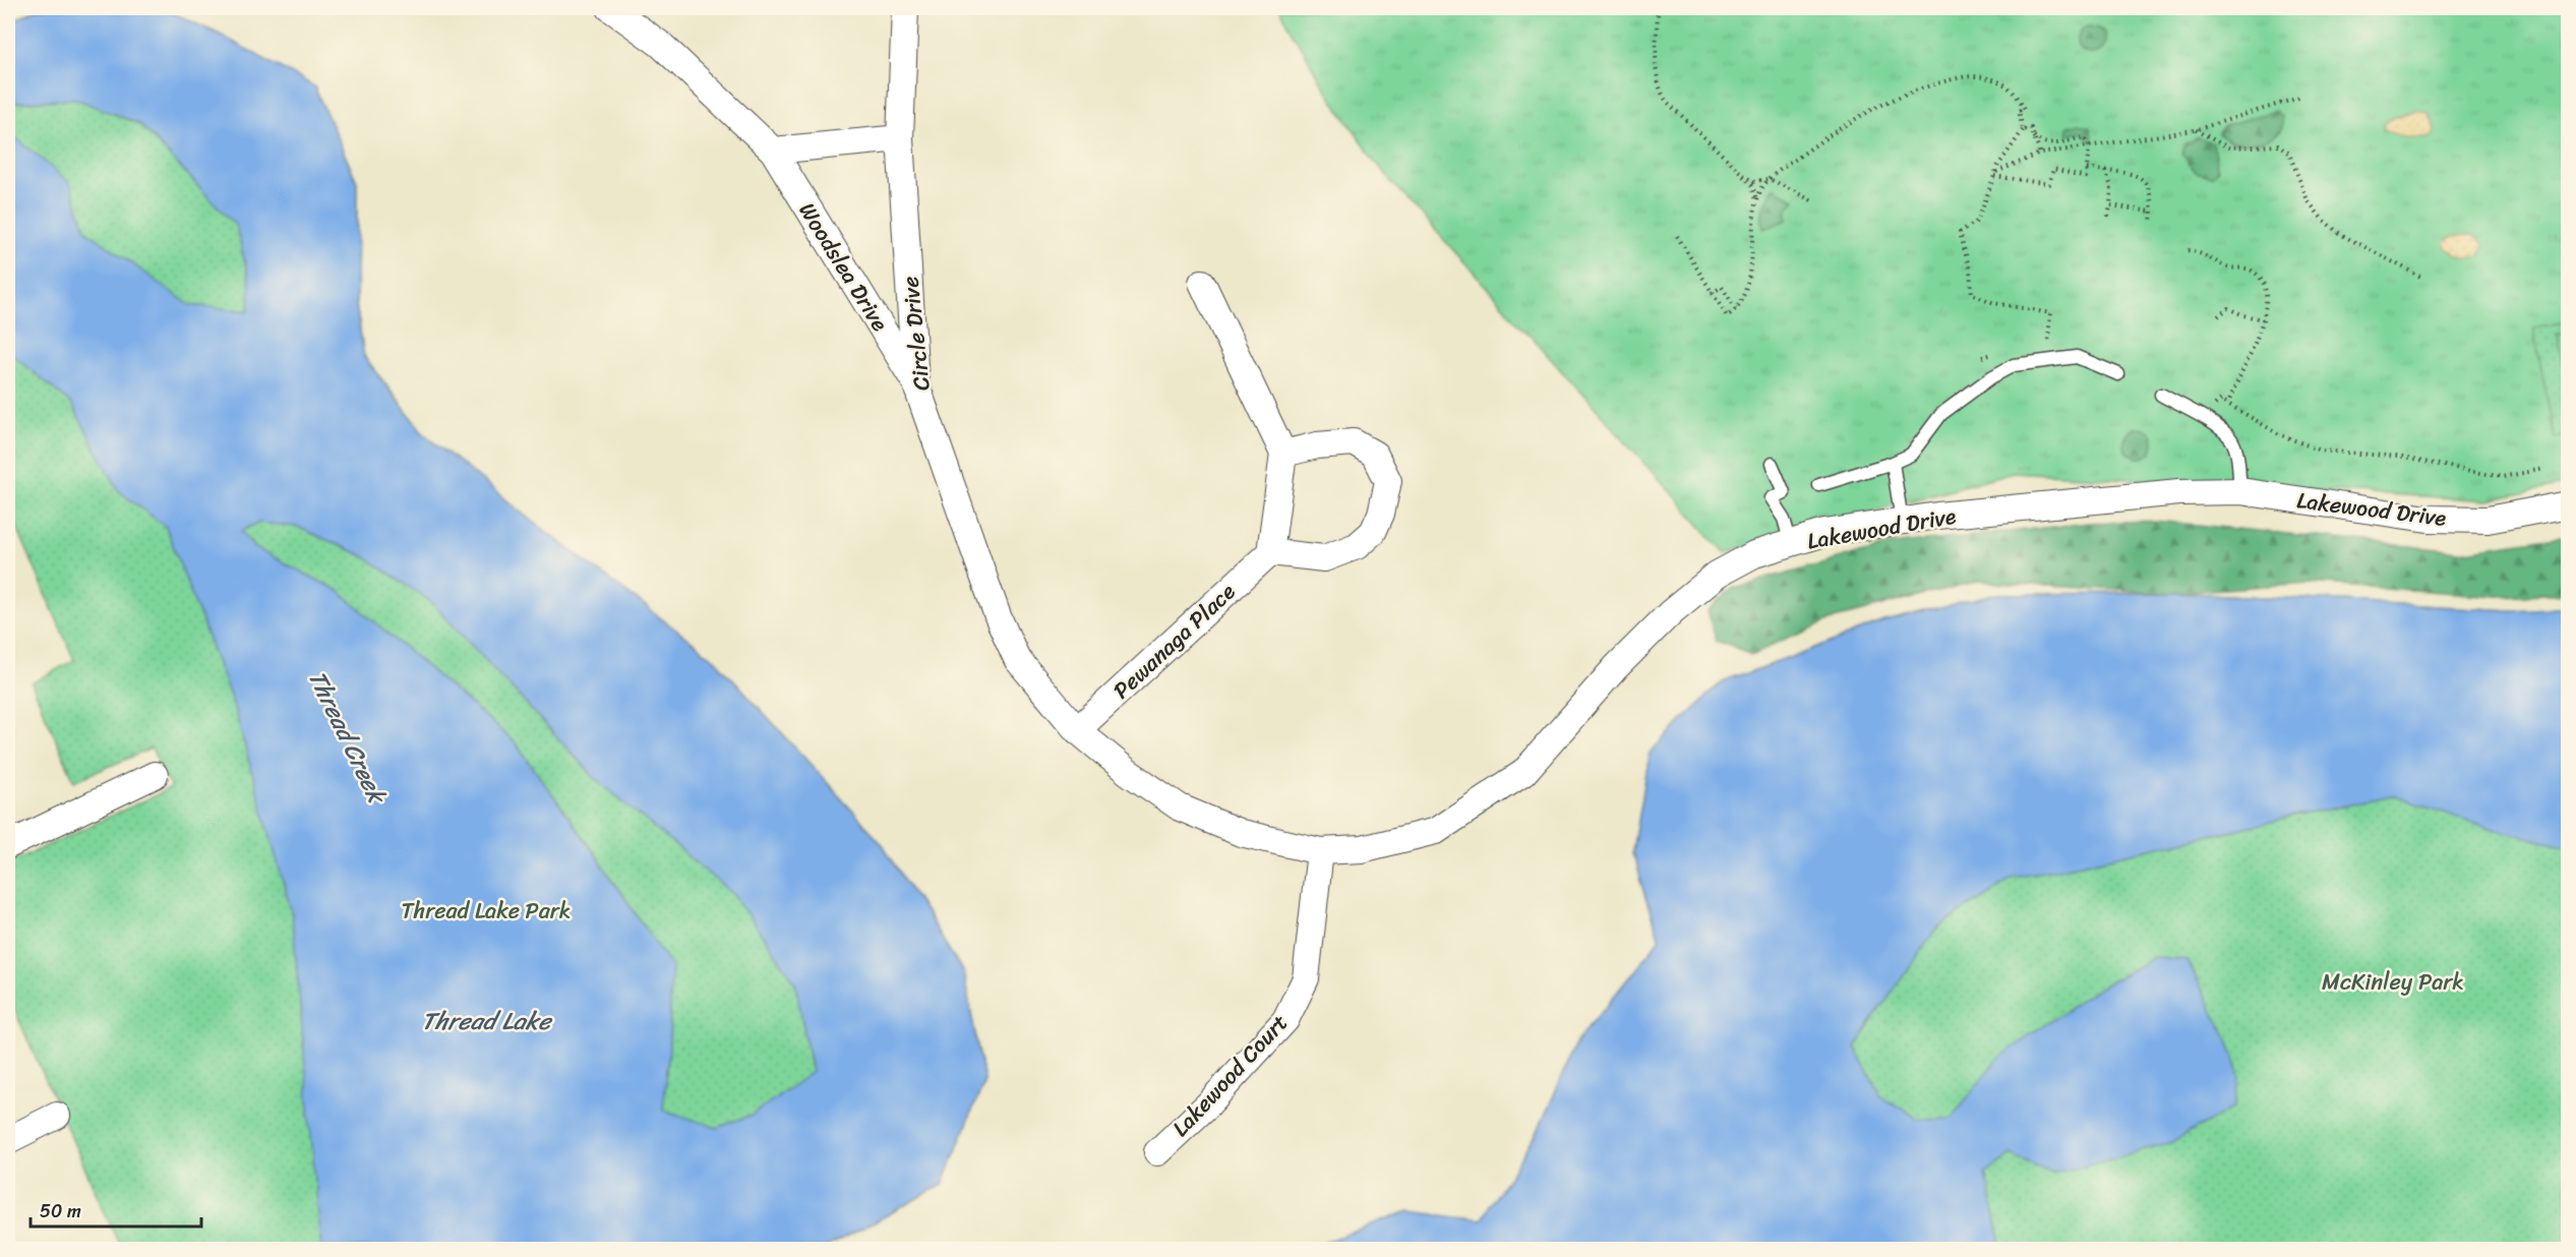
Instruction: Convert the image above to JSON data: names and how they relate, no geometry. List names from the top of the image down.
{
  "streets": {
    "street": [
      "Woodslea Drive",
      "Circle Drive",
      "Lakewood Drive",
      "Pewanaga Place",
      "Lakewood Court"
    ]
  },
  "crossings": [
    ["Woodslea Drive", "Circle Drive"],
    ["Circle Drive", "Lakewood Drive"],
    ["Circle Drive", "Pewanaga Place"],
    ["Lakewood Drive", "Pewanaga Place"],
    ["Lakewood Drive", "Lakewood Court"]
  ],
  "water": ["Thread Creek", "Thread Lake"],
  "parks": ["Thread Lake Park", "McKinley Park"],
  "scale_bar": "50 m"
}
